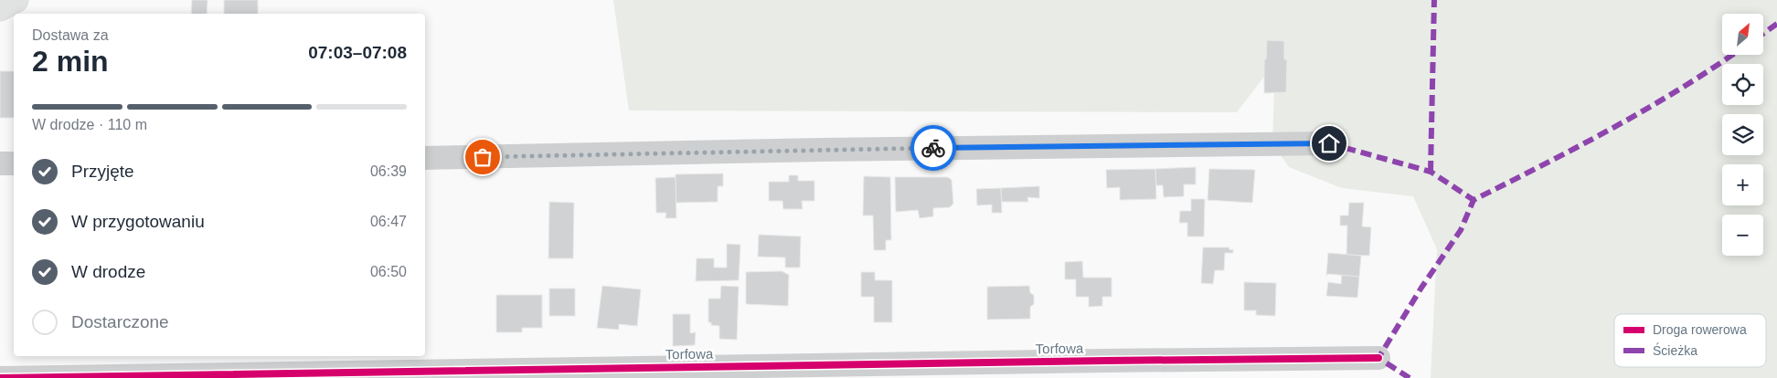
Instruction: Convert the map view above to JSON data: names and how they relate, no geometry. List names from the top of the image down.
{
  "streets": {
    "street": ["Torfowa"]
  },
  "legend": ["Droga rowerowa", "Ścieżka"],
  "north": "top right",
  "page": {
    "map_buttons": ["+", "−"],
    "heading": ["2 min", "Dostawa za", "07:03–07:08"],
    "bar": "W drodze · 110 m",
    "list": [
      ["Przyjęte", "06:39"],
      ["W przygotowaniu", "06:47"],
      ["W drodze", "06:50"],
      "Dostarczone"
    ]
  }
}
